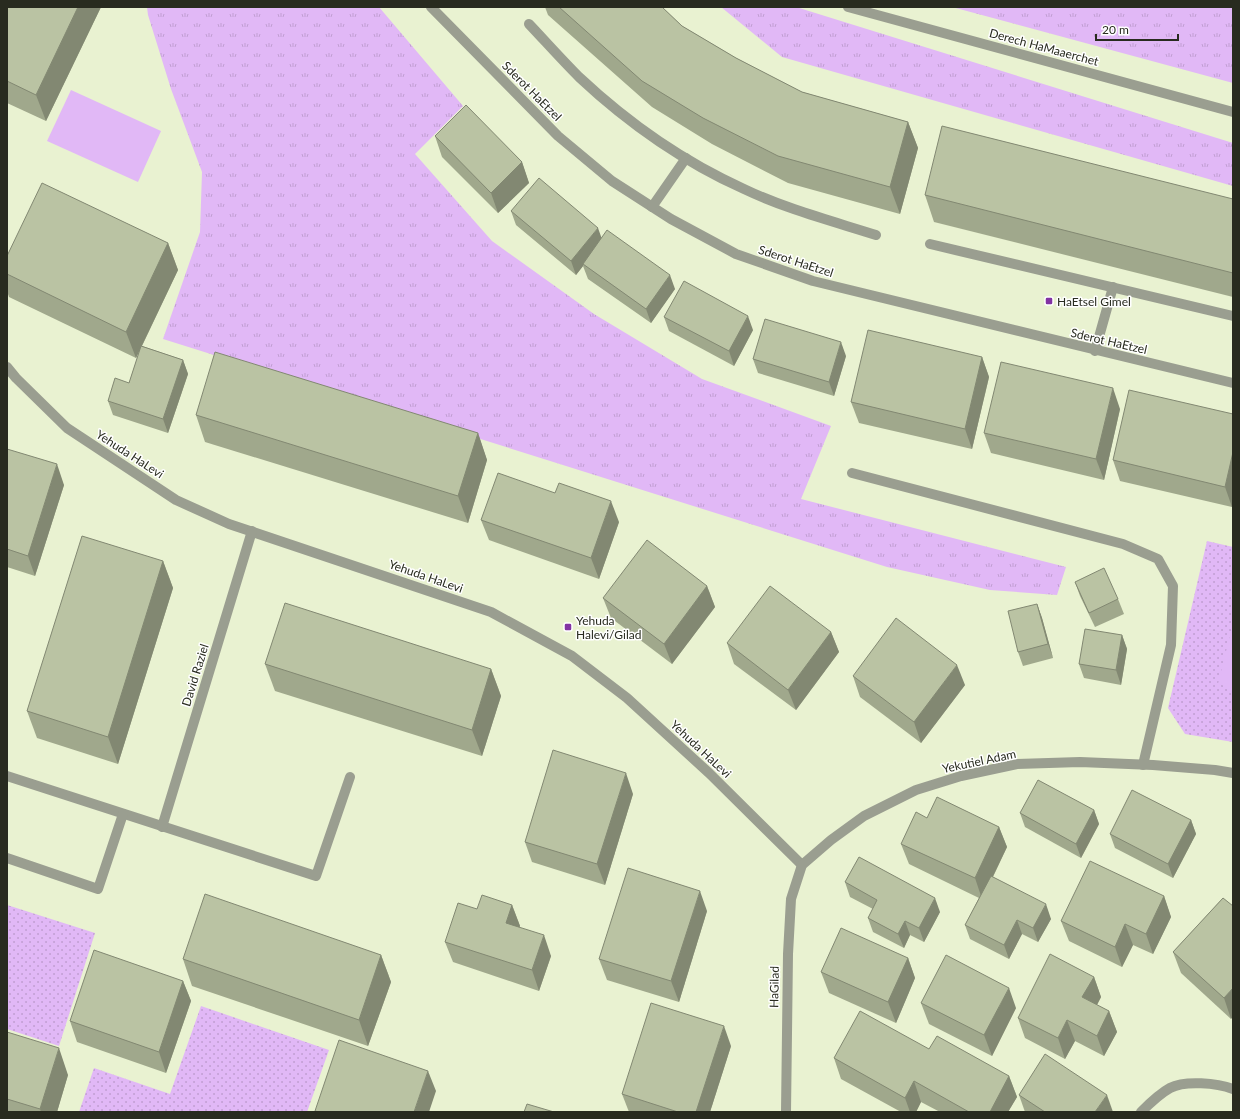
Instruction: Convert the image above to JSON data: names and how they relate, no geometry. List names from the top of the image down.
{
  "streets": {
    "street": [
      "Derech HaMaaerchet",
      "Sderot HaEtzel",
      "Yehuda HaLevi",
      "David Raziel",
      "Yekutiel Adam",
      "HaGilad"
    ]
  },
  "crossings": [
    ["Yehuda HaLevi", "David Raziel"],
    ["Yehuda HaLevi", "Yekutiel Adam"],
    ["Yehuda HaLevi", "HaGilad"],
    ["Yekutiel Adam", "HaGilad"]
  ],
  "places": {
    "transit": ["HaEtsel Gimel", "Yehuda Halevi/Gilad"]
  },
  "scale_bar": "20 m"
}
